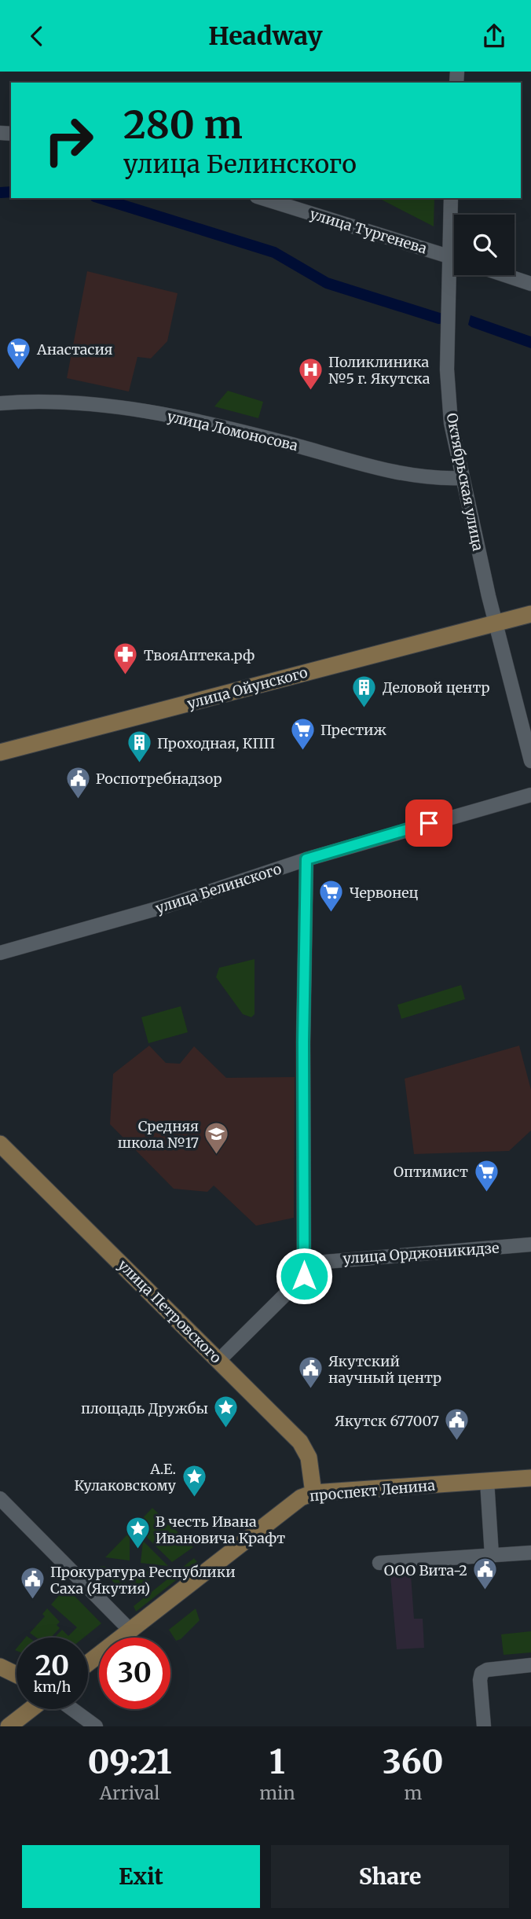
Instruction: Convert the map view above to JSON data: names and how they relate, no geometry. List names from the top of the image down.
{
  "streets": {
    "main road": ["улица Ойунского", "улица Петровского", "проспект Ленина"],
    "street": [
      "улица Тургенева",
      "улица Ломоносова",
      "Октябрьская улица",
      "улица Белинского",
      "улица Орджоникидзе"
    ]
  },
  "crossings": [
    ["улица Тургенева", "Октябрьская улица"],
    ["улица Ломоносова", "Октябрьская улица"],
    ["Октябрьская улица", "улица Ойунского"],
    ["улица Орджоникидзе", "улица Петровского"],
    ["улица Петровского", "проспект Ленина"]
  ],
  "places": {
    "supermarket": [
      "Анастасия",
      "Престиж",
      "Червонец",
      "Оптимист"
    ],
    "hospital": ["Поликлиника №5 г. Якутска"],
    "pharmacy": ["ТвояАптека.рф"],
    "building": ["Деловой центр", "Проходная, КПП"],
    "public building": [
      "Роспотребнадзор",
      "Якутский научный центр",
      "Якутск 677007",
      "ООО Вита-2",
      "Прокуратура Республики Саха (Якутия)"
    ],
    "school or university": ["Средняя школа №17"],
    "place": ["площадь Дружбы", "А.Е. Кулаковскому", "В честь Ивана Ивановича Крафт"]
  },
  "page": {
    "header": "Headway",
    "turn": ["280 m", "улица Белинского"],
    "speed": "20 km/h",
    "limit": "30",
    "eta": [
      "09:21",
      "Arrival",
      "1",
      "min",
      "360",
      "m"
    ],
    "buttons": ["Exit", "Share"]
  }
}
